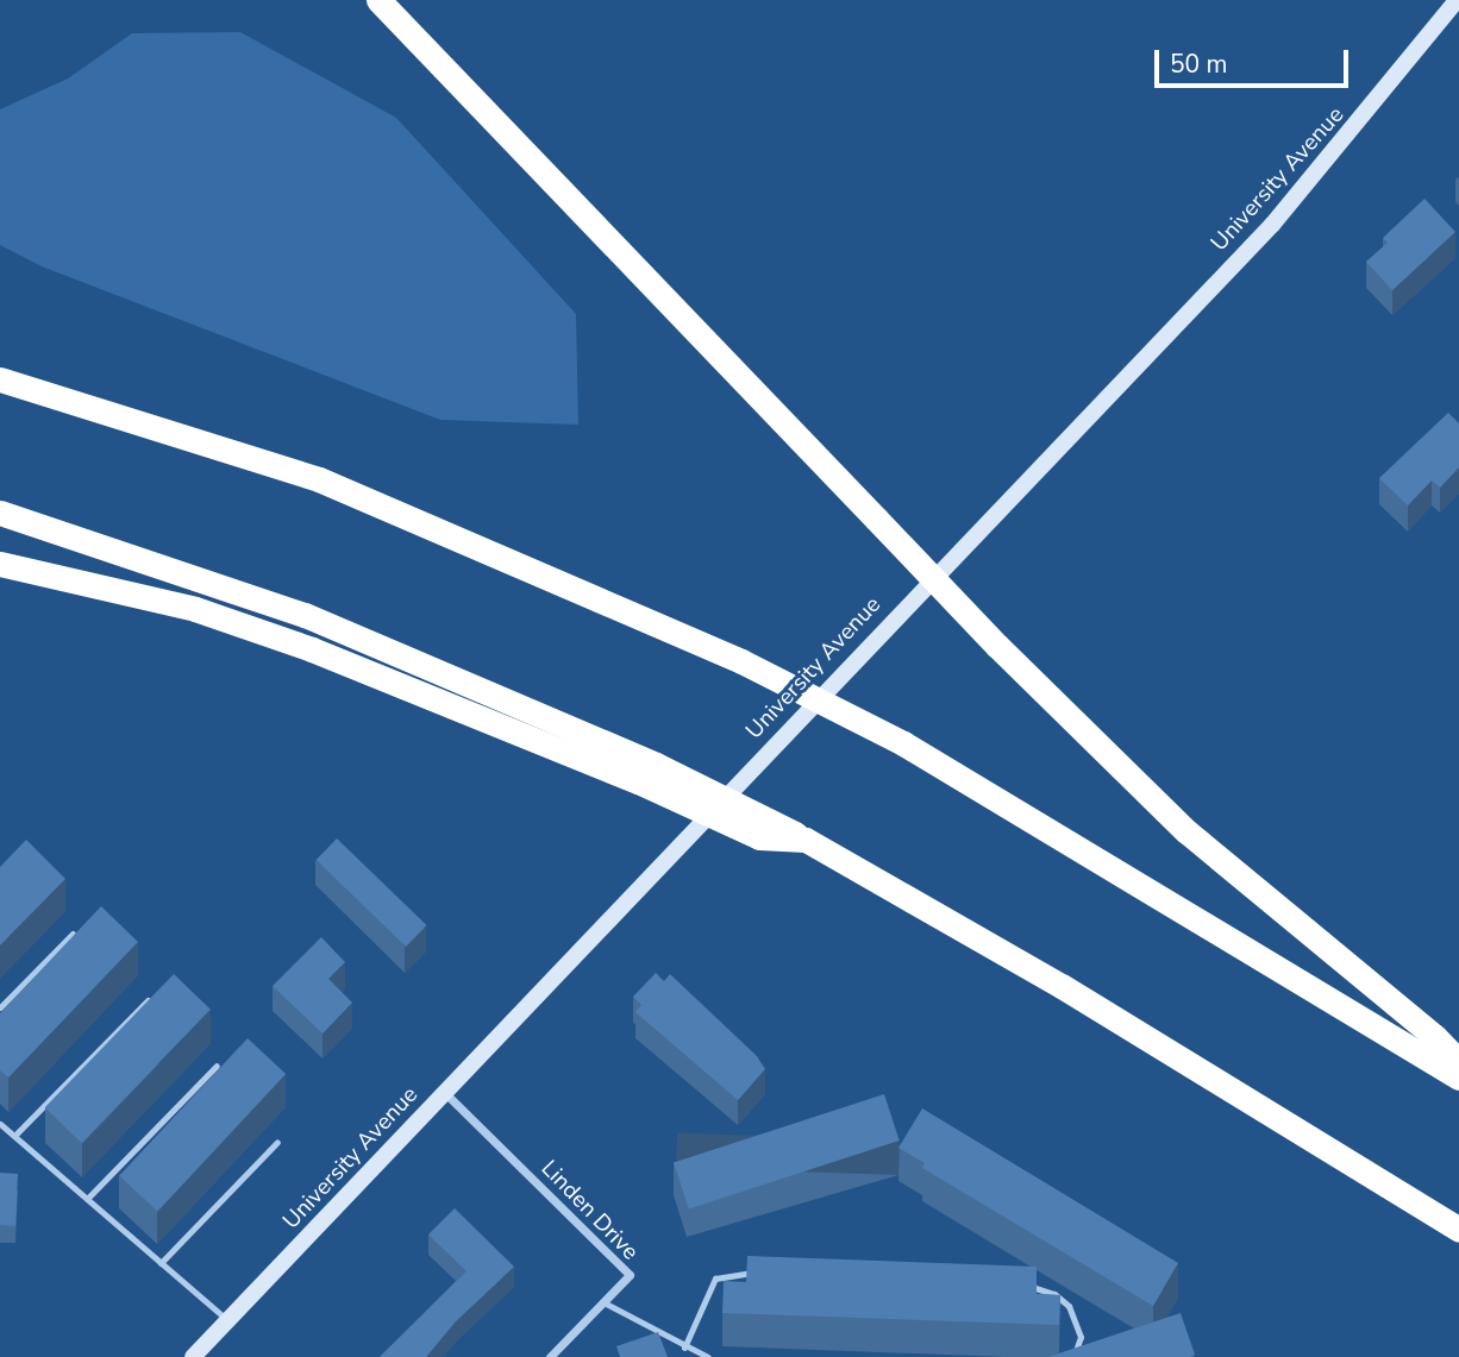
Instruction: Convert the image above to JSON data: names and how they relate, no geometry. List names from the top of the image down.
{
  "streets": {
    "main road": ["University Avenue"],
    "street": ["Linden Drive"]
  },
  "crossings": [
    ["University Avenue", "Linden Drive"]
  ],
  "scale_bar": "50 m"
}
